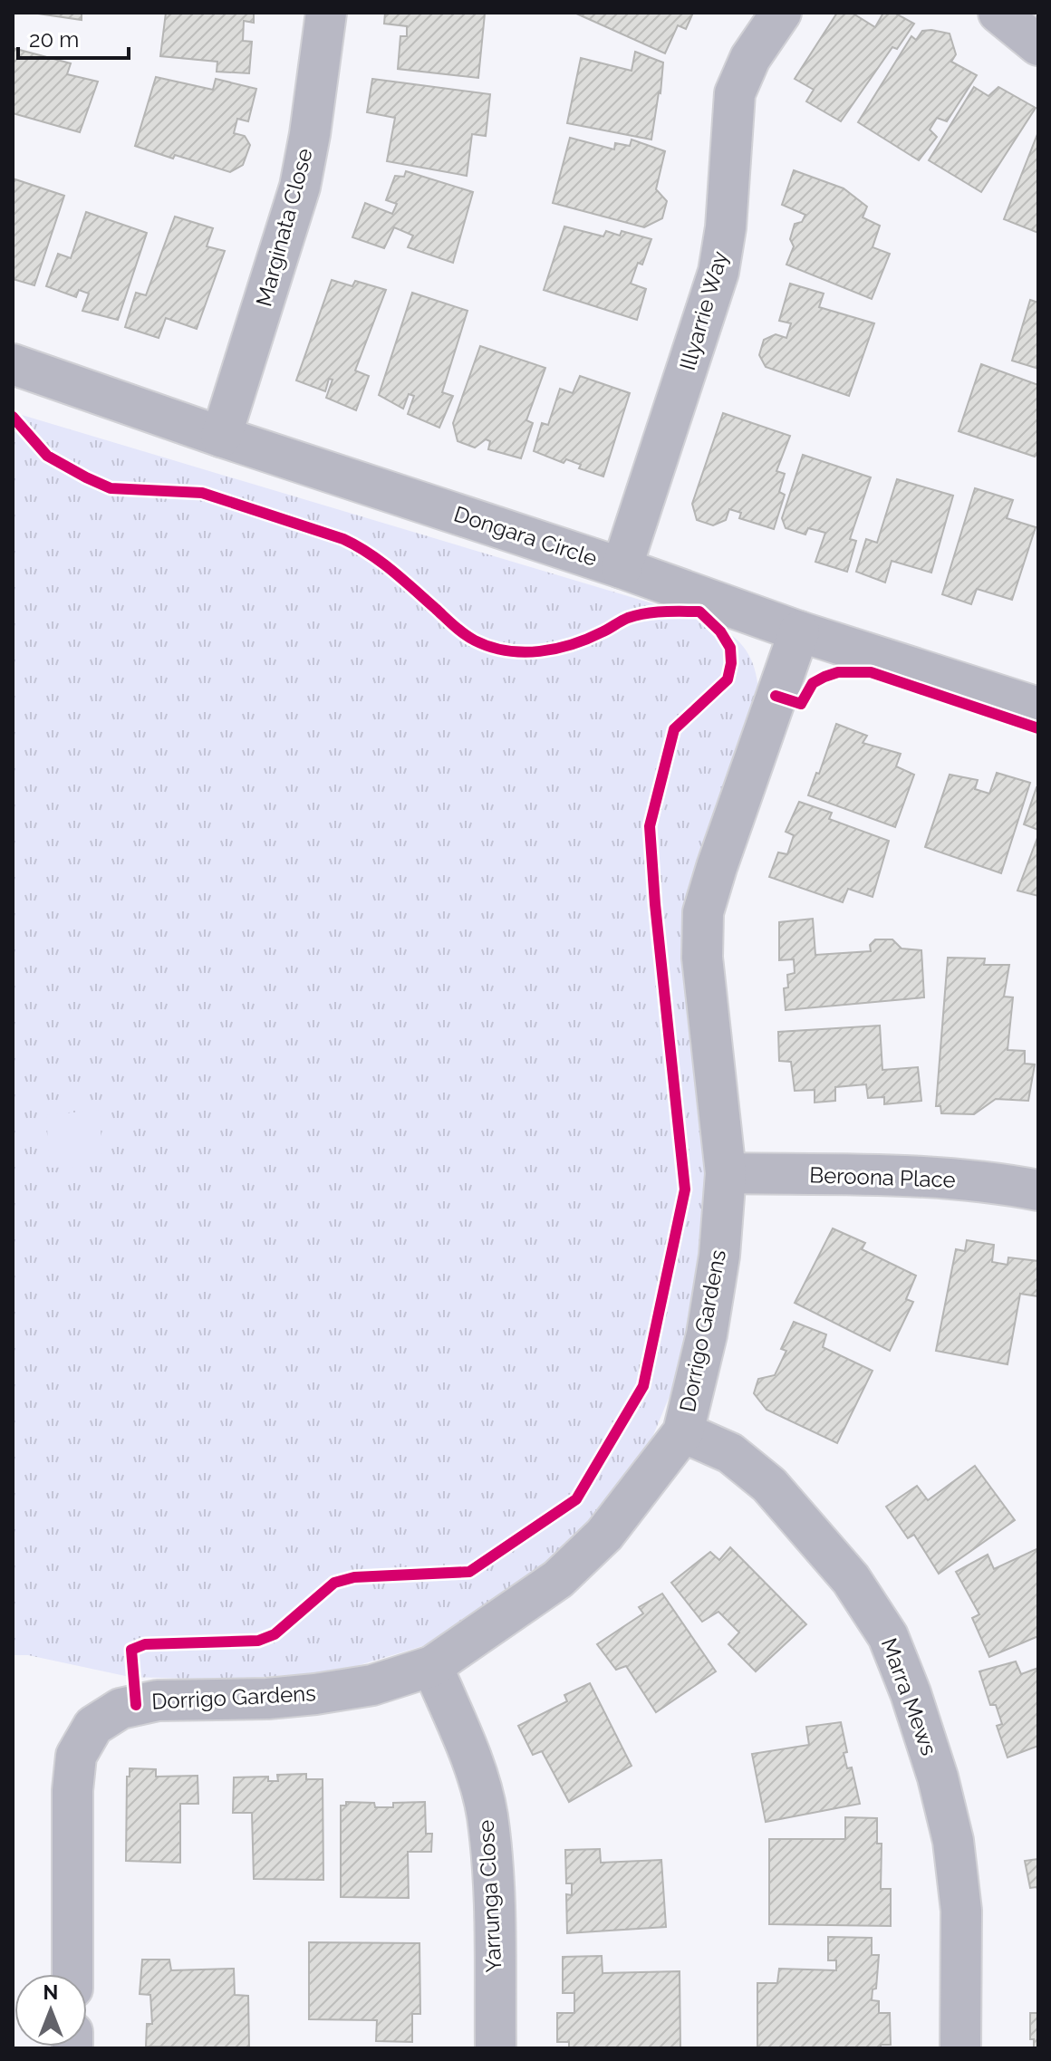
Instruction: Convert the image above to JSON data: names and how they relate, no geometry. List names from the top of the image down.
{
  "streets": {
    "street": [
      "Marginata Close",
      "Illyarrie Way",
      "Dongara Circle",
      "Beroona Place",
      "Dorrigo Gardens",
      "Marra Mews",
      "Yarrunga Close"
    ]
  },
  "crossings": [
    ["Marginata Close", "Dongara Circle"],
    ["Illyarrie Way", "Dongara Circle"],
    ["Dongara Circle", "Dorrigo Gardens"],
    ["Beroona Place", "Dorrigo Gardens"],
    ["Dorrigo Gardens", "Marra Mews"],
    ["Dorrigo Gardens", "Yarrunga Close"]
  ],
  "scale_bar": "20 m",
  "north": "top"
}
